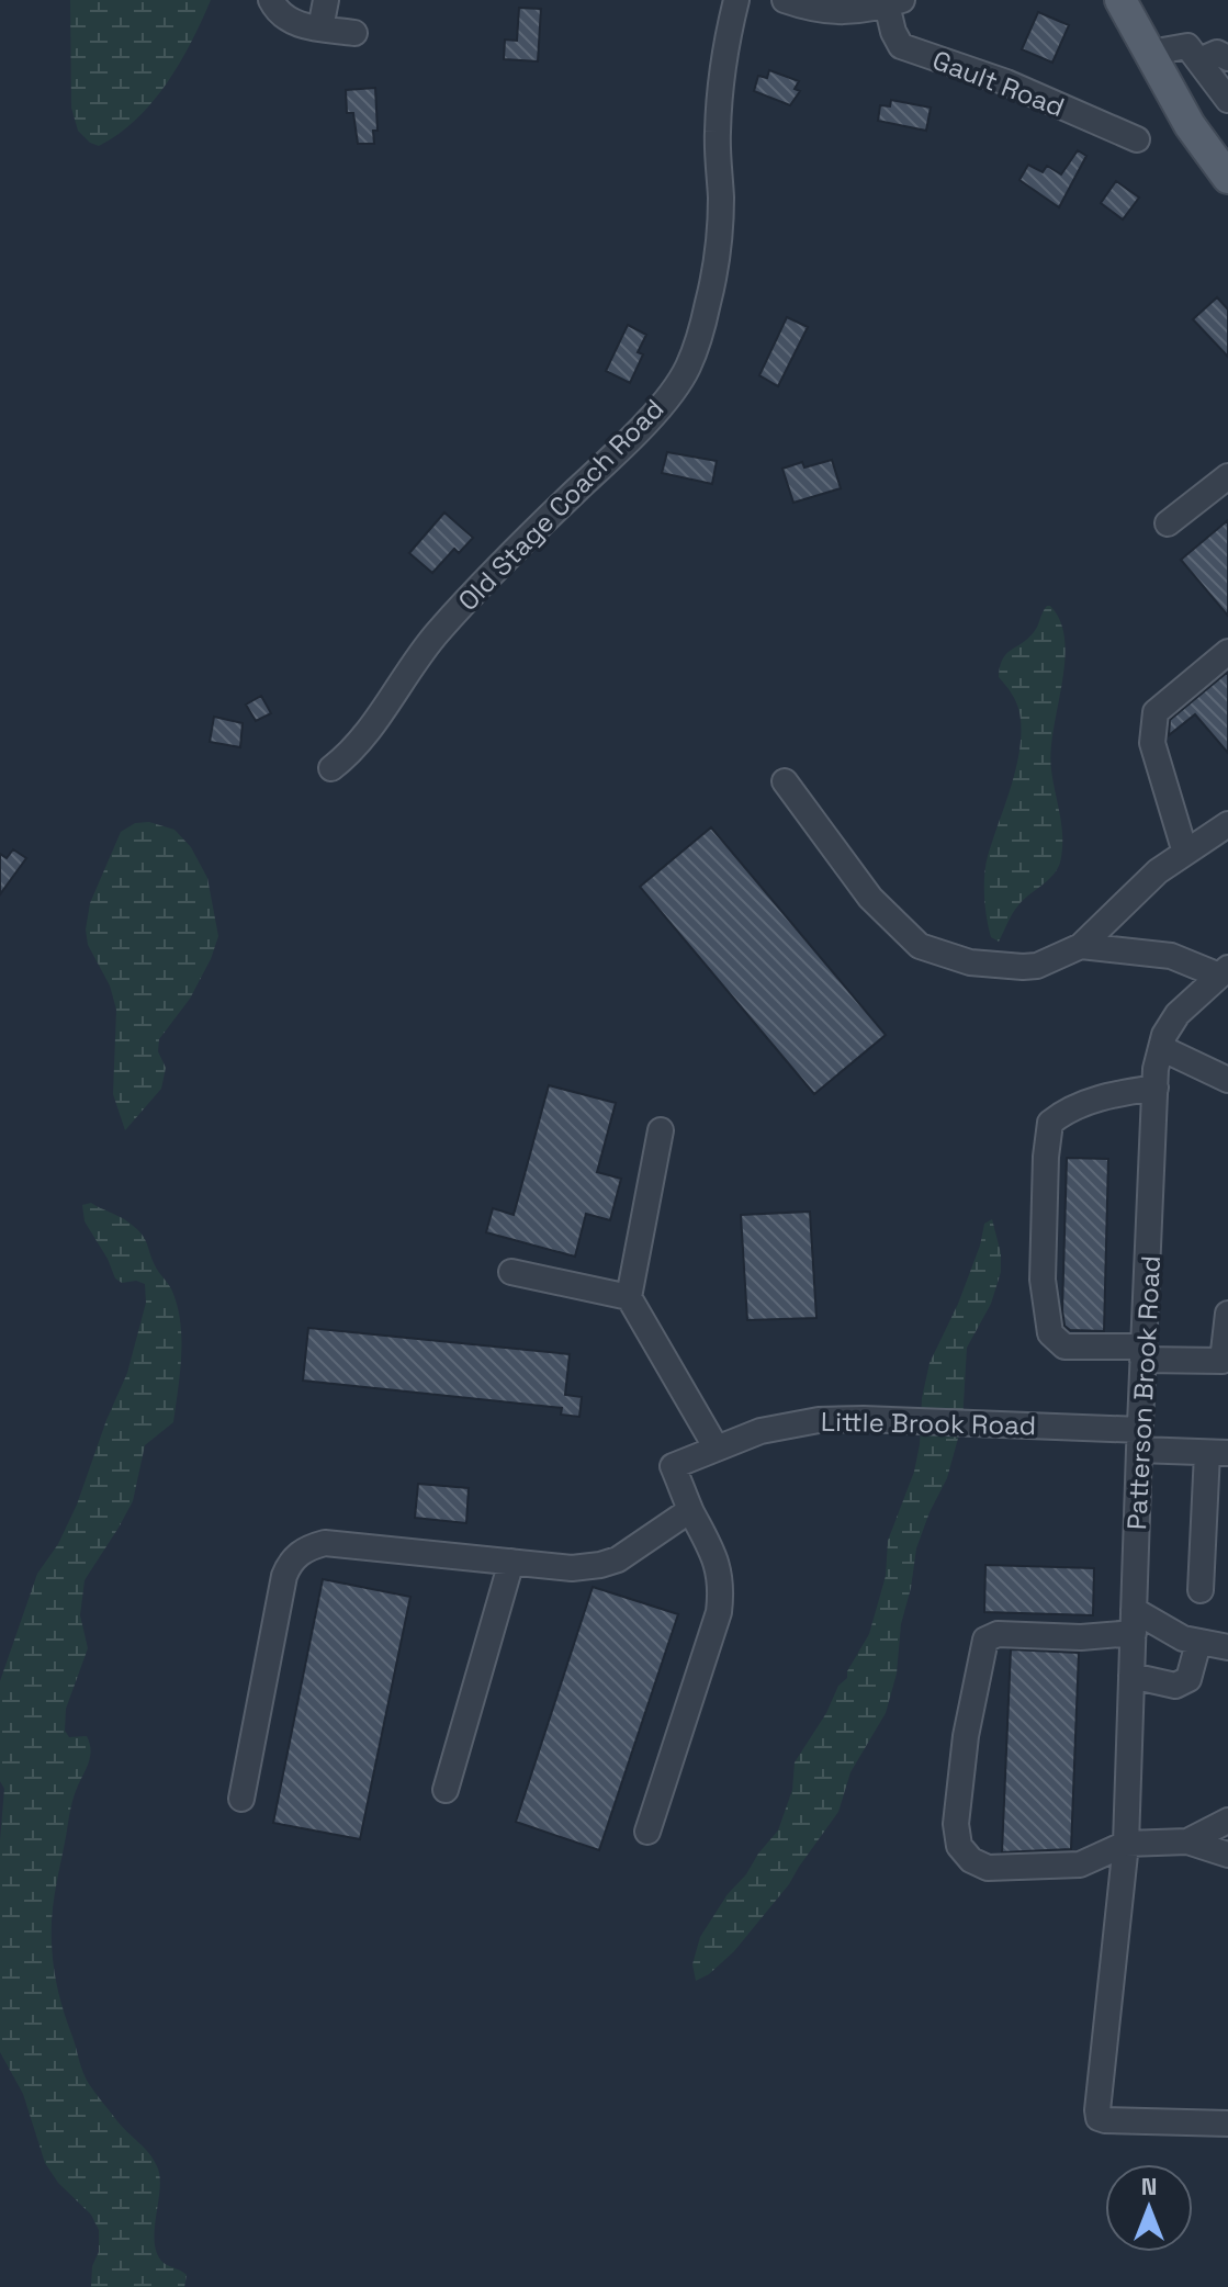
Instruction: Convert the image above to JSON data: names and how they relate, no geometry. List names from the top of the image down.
{
  "streets": {
    "street": [
      "Gault Road",
      "Old Stage Coach Road",
      "Patterson Brook Road",
      "Little Brook Road"
    ]
  },
  "crossings": [
    ["Patterson Brook Road", "Little Brook Road"]
  ],
  "north": "top"
}
